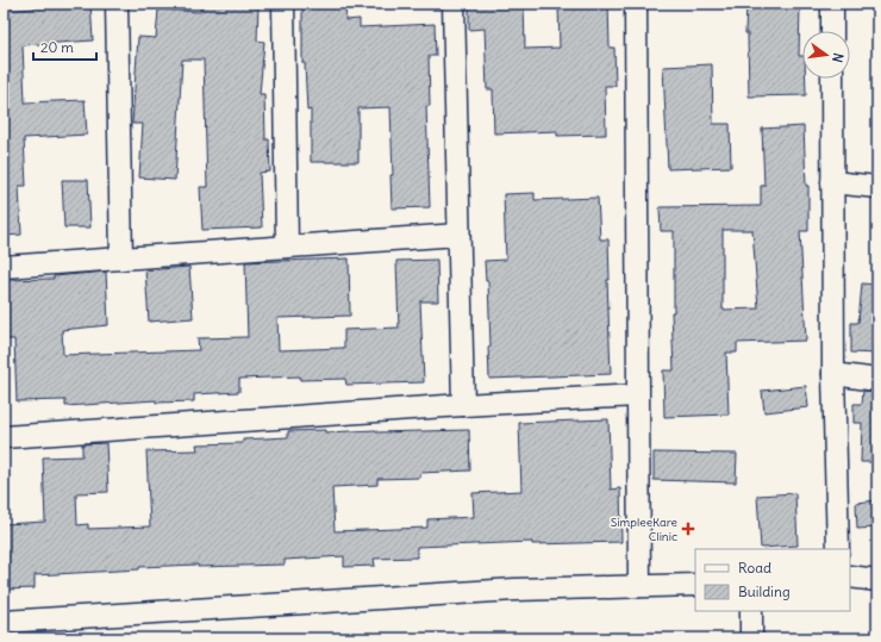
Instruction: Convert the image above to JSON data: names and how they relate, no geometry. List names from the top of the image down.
{
  "places": {
    "health": ["SimpleeKare Clinic"]
  },
  "legend": ["Road", "Building"],
  "scale_bar": "20 m",
  "north": "right"
}
